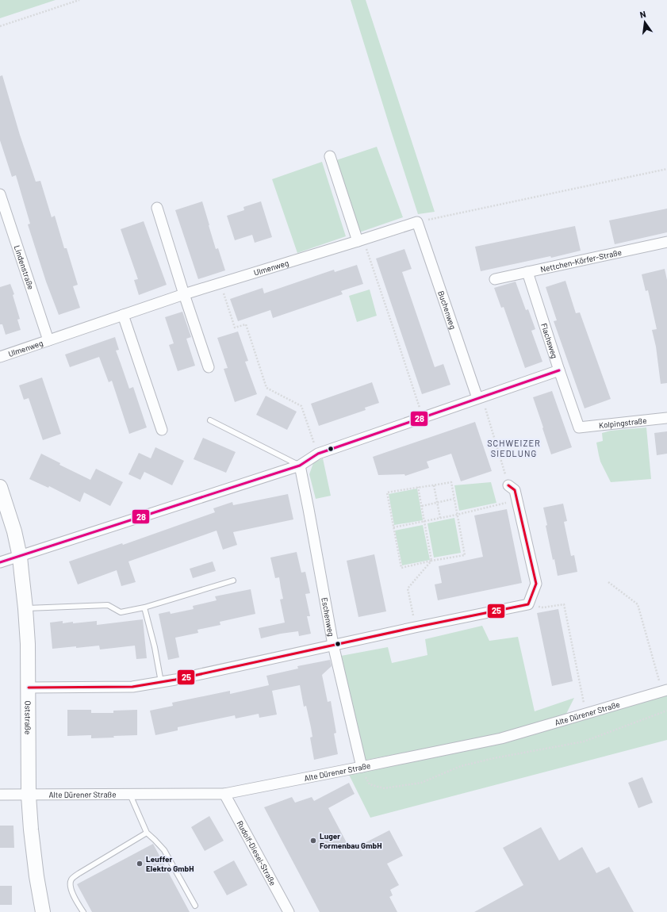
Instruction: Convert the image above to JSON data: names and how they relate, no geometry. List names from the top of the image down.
{
  "streets": {
    "main road": ["Oststraße"],
    "street": [
      "Nettchen-Körfer-Straße",
      "Lindenstraße",
      "Ulmenweg",
      "Buchenweg",
      "Flachsweg",
      "Kolpingstraße",
      "Eschenweg",
      "Alte Dürener Straße",
      "Rudolf-Diesel-Straße"
    ]
  },
  "crossings": [
    ["Nettchen-Körfer-Straße", "Flachsweg"],
    ["Lindenstraße", "Ulmenweg"],
    ["Ulmenweg", "Buchenweg"],
    ["Flachsweg", "Kolpingstraße"],
    ["Eschenweg", "Alte Dürener Straße"],
    ["Alte Dürener Straße", "Oststraße"],
    ["Alte Dürener Straße", "Rudolf-Diesel-Straße"]
  ],
  "districts": ["SCHWEIZER SIEDLUNG"],
  "places": ["Luger Formenbau GmbH", "Leuffer Elektro GmbH"],
  "lines": ["transit line 28", "transit line 25"],
  "north": "top"
}
